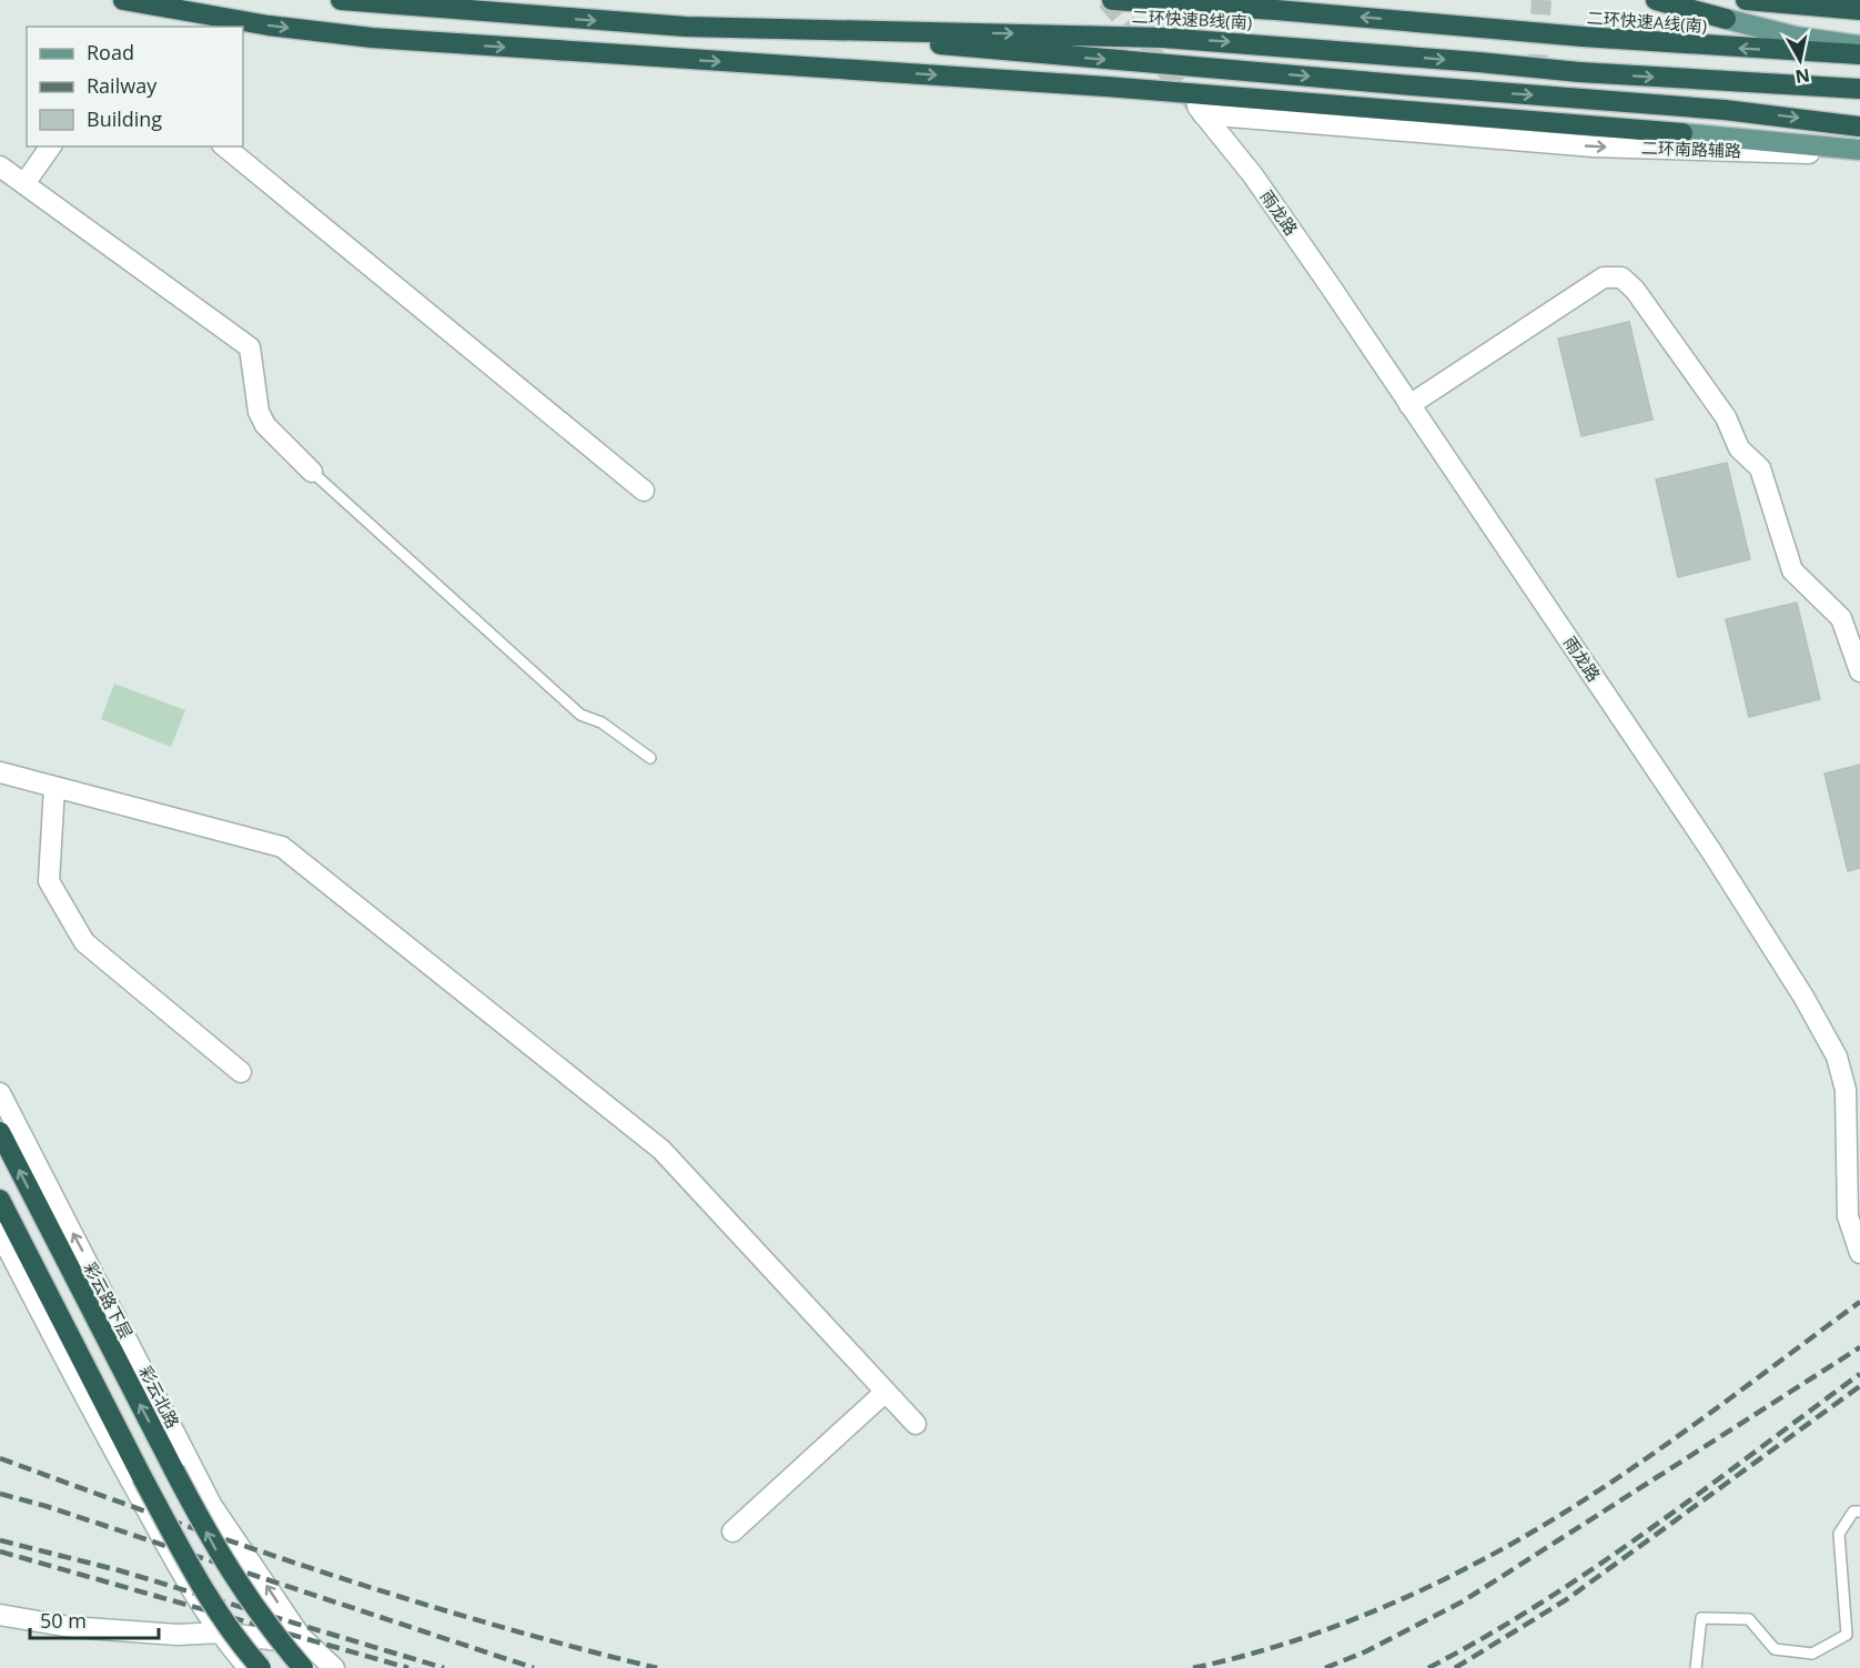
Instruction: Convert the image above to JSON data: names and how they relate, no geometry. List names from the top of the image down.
{
  "streets": {
    "highway": ["二环快速B线(南)", "二环快速A线(南)", "彩云北路"],
    "street": ["二环南路辅路", "雨龙路", "彩云路下层"]
  },
  "crossings": [
    ["二环南路辅路", "雨龙路"]
  ],
  "one_way": ["二环南路辅路"],
  "legend": ["Road", "Railway", "Building"],
  "scale_bar": "50 m",
  "north": "bottom"
}
